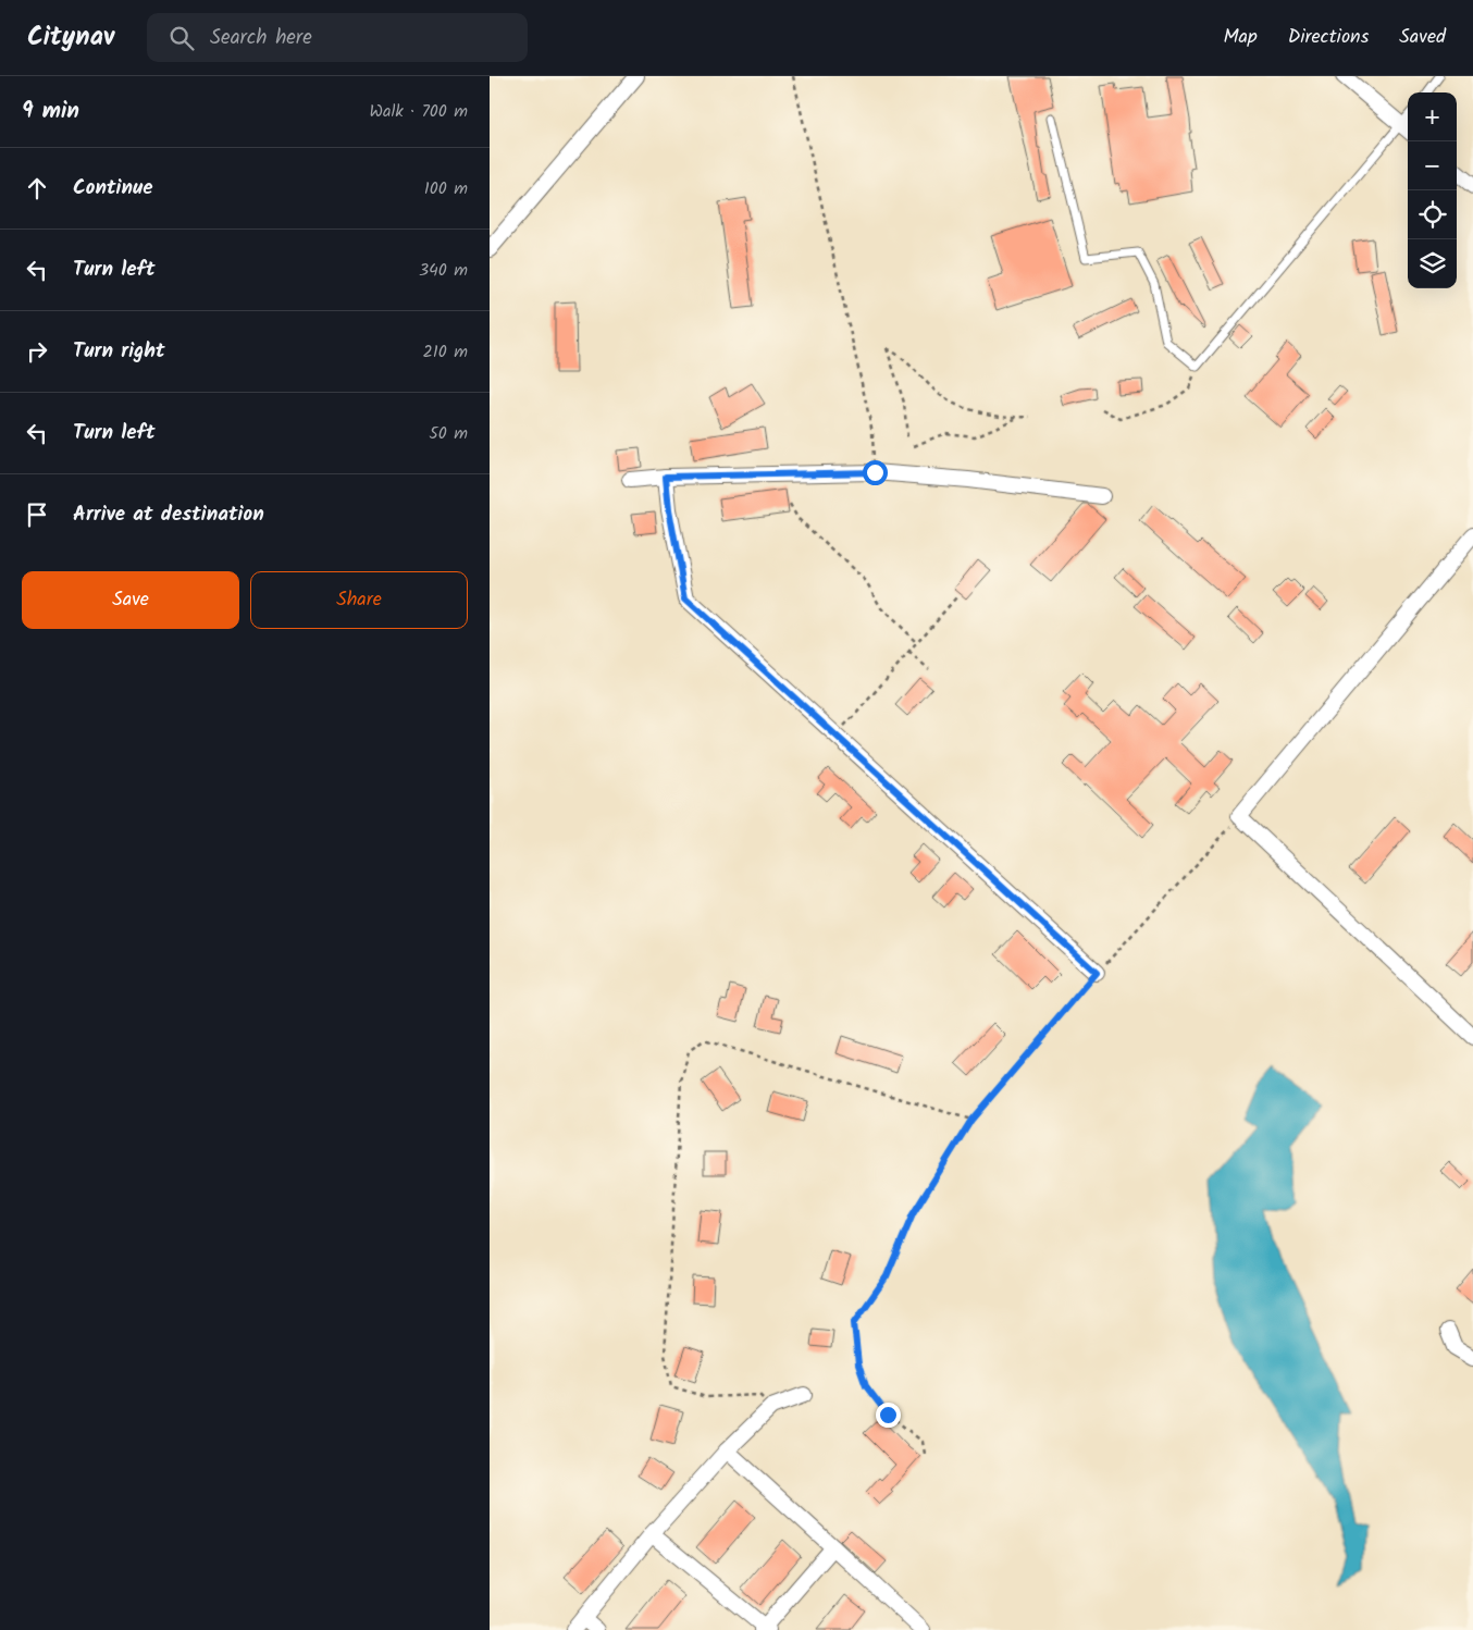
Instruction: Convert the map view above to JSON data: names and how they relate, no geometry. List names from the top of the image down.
{
  "page": {
    "header": "Citynav",
    "search": "Search here",
    "nav": ["Map", "Directions", "Saved"],
    "heading": ["9 min", "Walk · 700 m"],
    "map_buttons": ["+", "−"],
    "list": [
      ["Continue", "100 m"],
      ["Turn left", "340 m"],
      ["Turn right", "210 m"],
      ["Turn left", "50 m"],
      "Arrive at destination"
    ],
    "buttons": ["Save", "Share"]
  }
}
